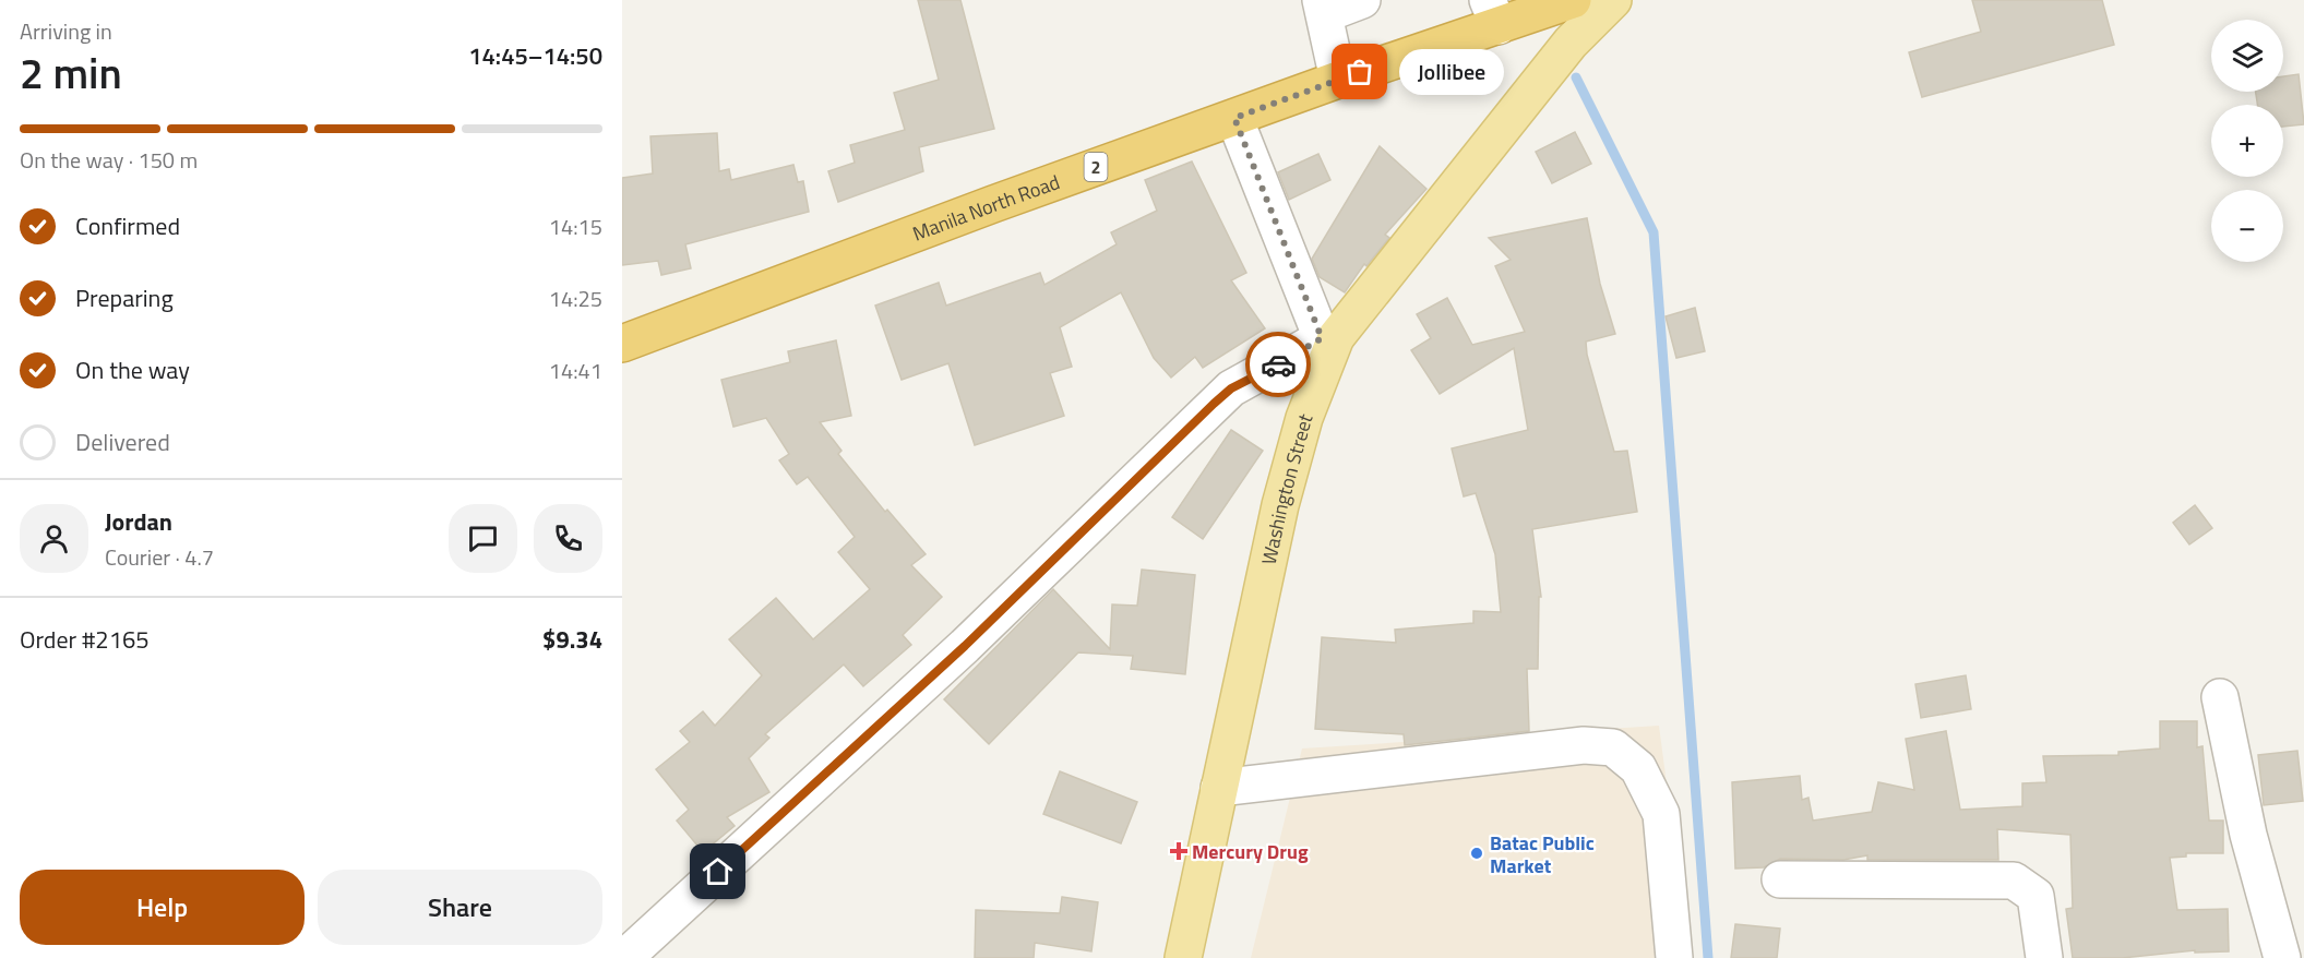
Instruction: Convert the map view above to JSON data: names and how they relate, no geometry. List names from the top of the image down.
{
  "streets": {
    "highway": ["2", "Manila North Road"],
    "main road": ["Washington Street"]
  },
  "places": {
    "other": ["Jollibee", "Batac Public Market"],
    "health": ["Mercury Drug"]
  },
  "page": {
    "heading": ["2 min", "Arriving in", "14:45–14:50"],
    "panel": [
      "Jordan",
      "Courier · 4.7",
      "Order #2165",
      "$9.34"
    ],
    "map_buttons": ["+", "−"],
    "bubble": "Jollibee",
    "bar": "On the way · 150 m",
    "list": [
      ["Confirmed", "14:15"],
      ["Preparing", "14:25"],
      ["On the way", "14:41"],
      "Delivered"
    ],
    "buttons": ["Help", "Share"]
  }
}
